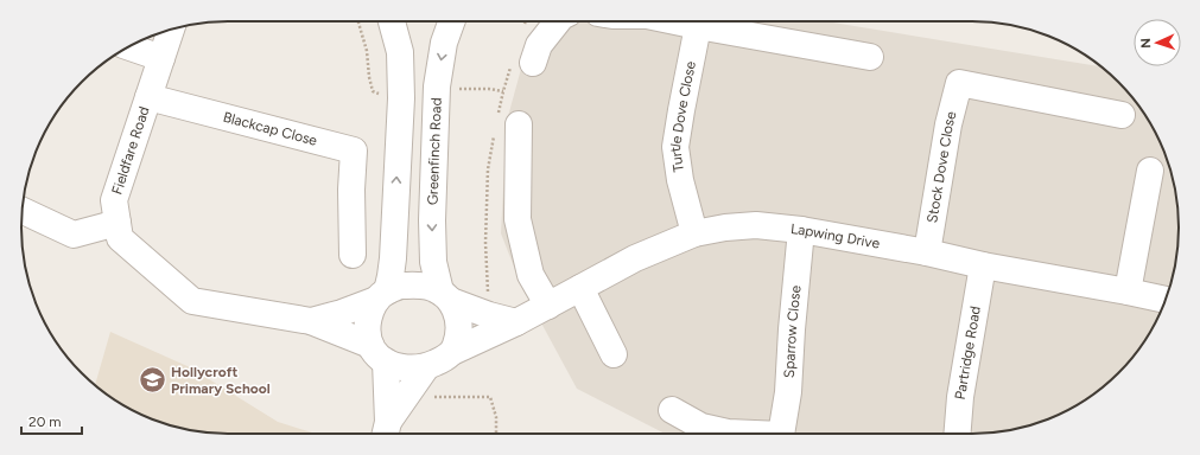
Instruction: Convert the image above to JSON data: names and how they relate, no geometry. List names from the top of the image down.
{
  "streets": {
    "street": [
      "Turtle Dove Close",
      "Blackcap Close",
      "Fieldfare Road",
      "Greenfinch Road",
      "Stock Dove Close",
      "Lapwing Drive",
      "Sparrow Close",
      "Partridge Road"
    ]
  },
  "crossings": [
    ["Turtle Dove Close", "Lapwing Drive"],
    ["Blackcap Close", "Fieldfare Road"],
    ["Fieldfare Road", "Greenfinch Road"],
    ["Fieldfare Road", "Lapwing Drive"],
    ["Greenfinch Road", "Lapwing Drive"],
    ["Stock Dove Close", "Lapwing Drive"],
    ["Lapwing Drive", "Sparrow Close"],
    ["Lapwing Drive", "Partridge Road"]
  ],
  "places": {
    "school or university": ["Hollycroft Primary School"]
  },
  "scale_bar": "20 m",
  "north": "left"
}
